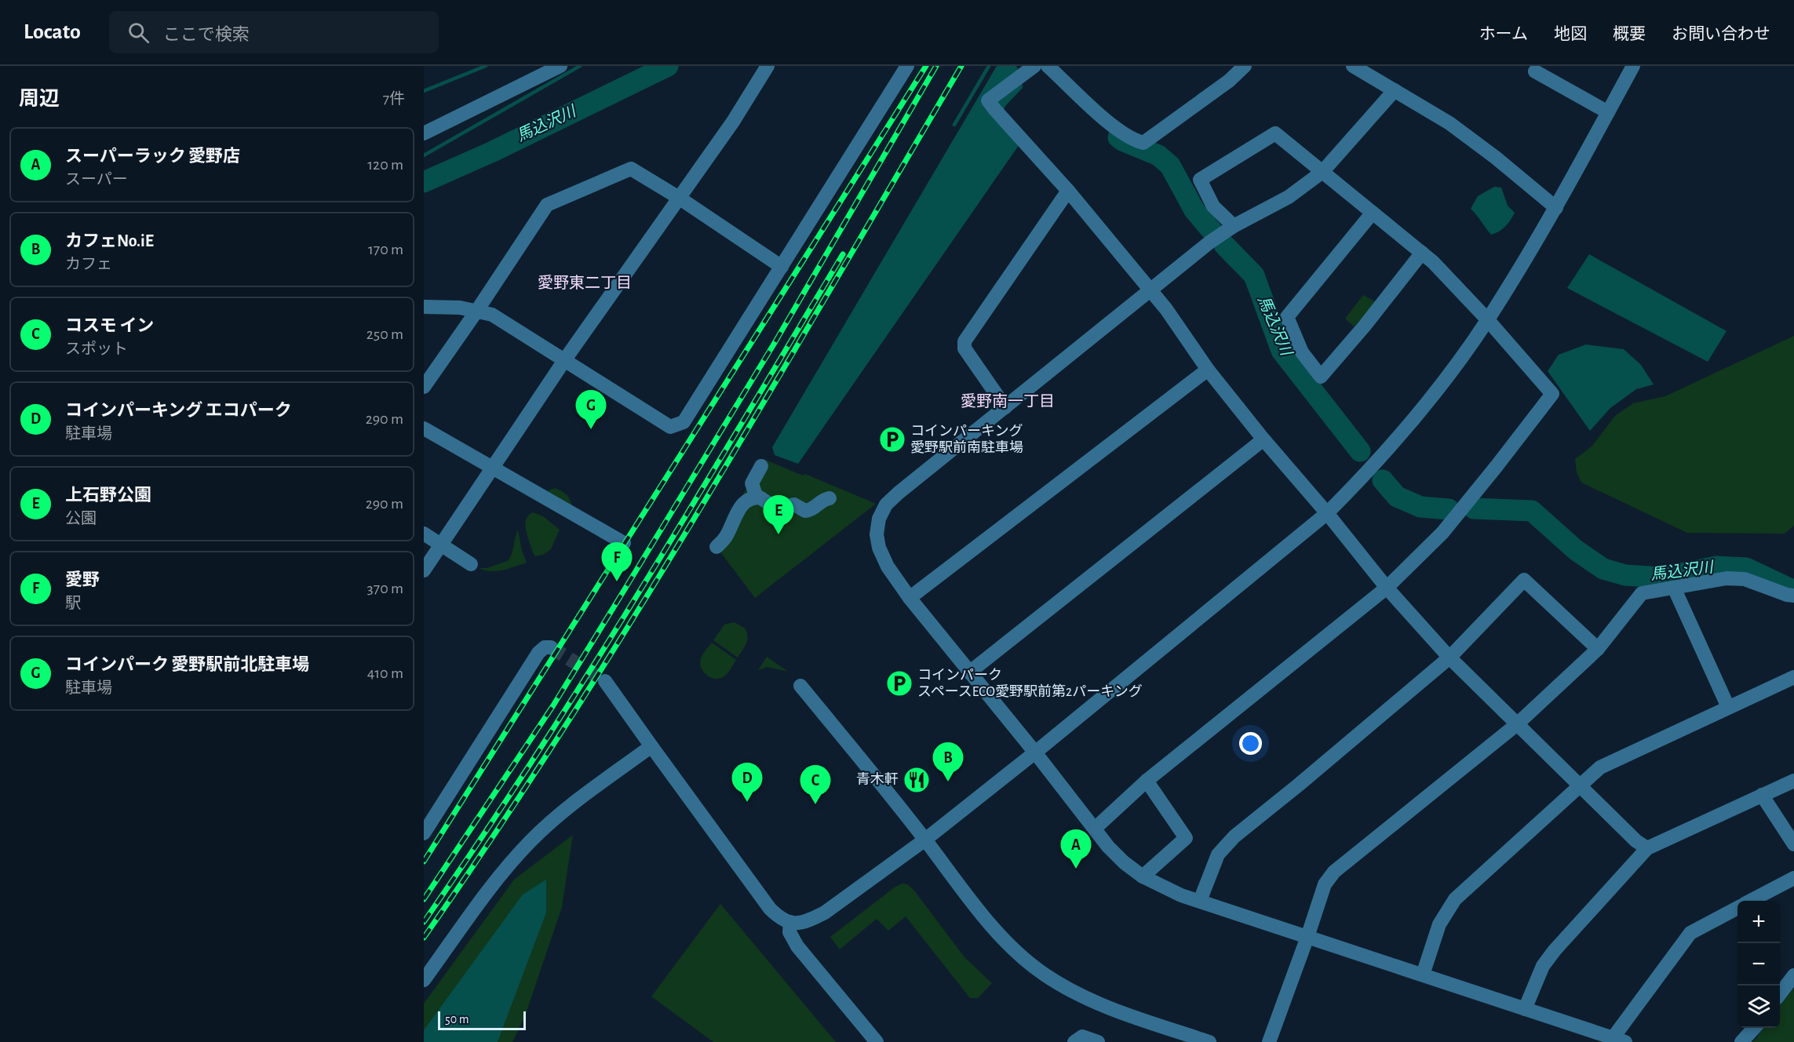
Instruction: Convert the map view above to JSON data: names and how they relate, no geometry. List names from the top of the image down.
{
  "districts": ["愛野東二丁目", "愛野南一丁目"],
  "water": ["馬込沢川"],
  "places": {
    "parking": ["コインパーキング 愛野駅前南駐車場", "コインパーク スペースECO愛野駅前第2パーキング"],
    "restaurant": ["青木軒"]
  },
  "scale_bar": "50 m",
  "page": {
    "header": "Locato",
    "search": "ここで検索",
    "nav": [
      "ホーム",
      "地図",
      "概要",
      "お問い合わせ"
    ],
    "heading": ["周辺", "7件"],
    "list": [
      {
        "mark": "A",
        "name": "スーパーラック 愛野店",
        "note": "スーパー",
        "value": "120 m"
      },
      {
        "mark": "B",
        "name": "カフェNo.iE",
        "note": "カフェ",
        "value": "170 m"
      },
      {
        "mark": "C",
        "name": "コスモ イン",
        "note": "スポット",
        "value": "250 m"
      },
      {
        "mark": "D",
        "name": "コインパーキング エコパーク",
        "note": "駐車場",
        "value": "290 m"
      },
      {
        "mark": "E",
        "name": "上石野公園",
        "note": "公園",
        "value": "290 m"
      },
      {
        "mark": "F",
        "name": "愛野",
        "note": "駅",
        "value": "370 m"
      },
      {
        "mark": "G",
        "name": "コインパーク 愛野駅前北駐車場",
        "note": "駐車場",
        "value": "410 m"
      }
    ],
    "pins": [
      "G",
      "E",
      "F",
      "B",
      "D",
      "C",
      "A"
    ],
    "map_buttons": ["+", "−"],
    "scale": "50 m"
  }
}
